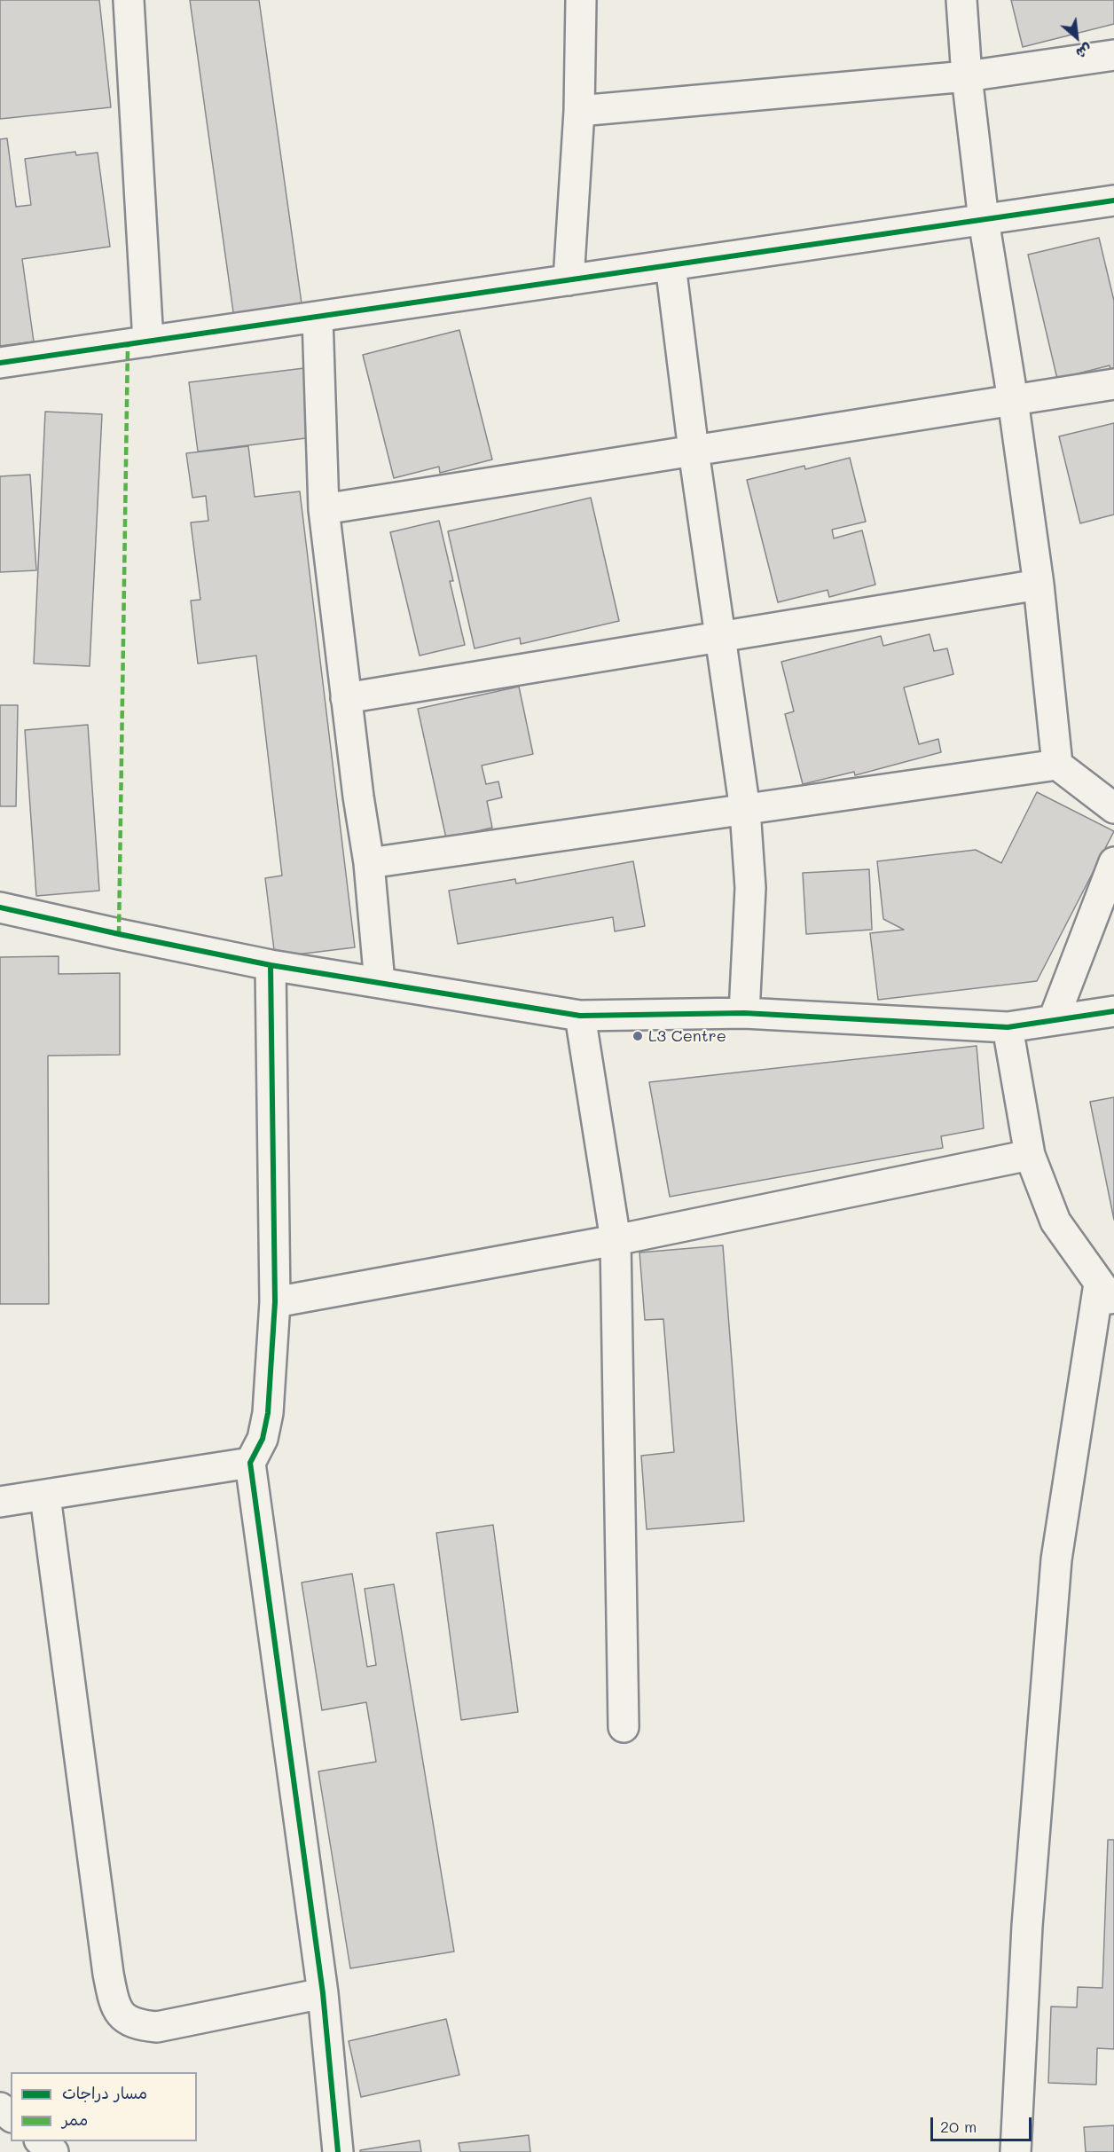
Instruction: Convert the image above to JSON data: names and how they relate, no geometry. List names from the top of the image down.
{
  "places": ["L3 Centre"],
  "legend": ["مسار دراجات", "ممر"],
  "scale_bar": "20 m",
  "north": "bottom right"
}
